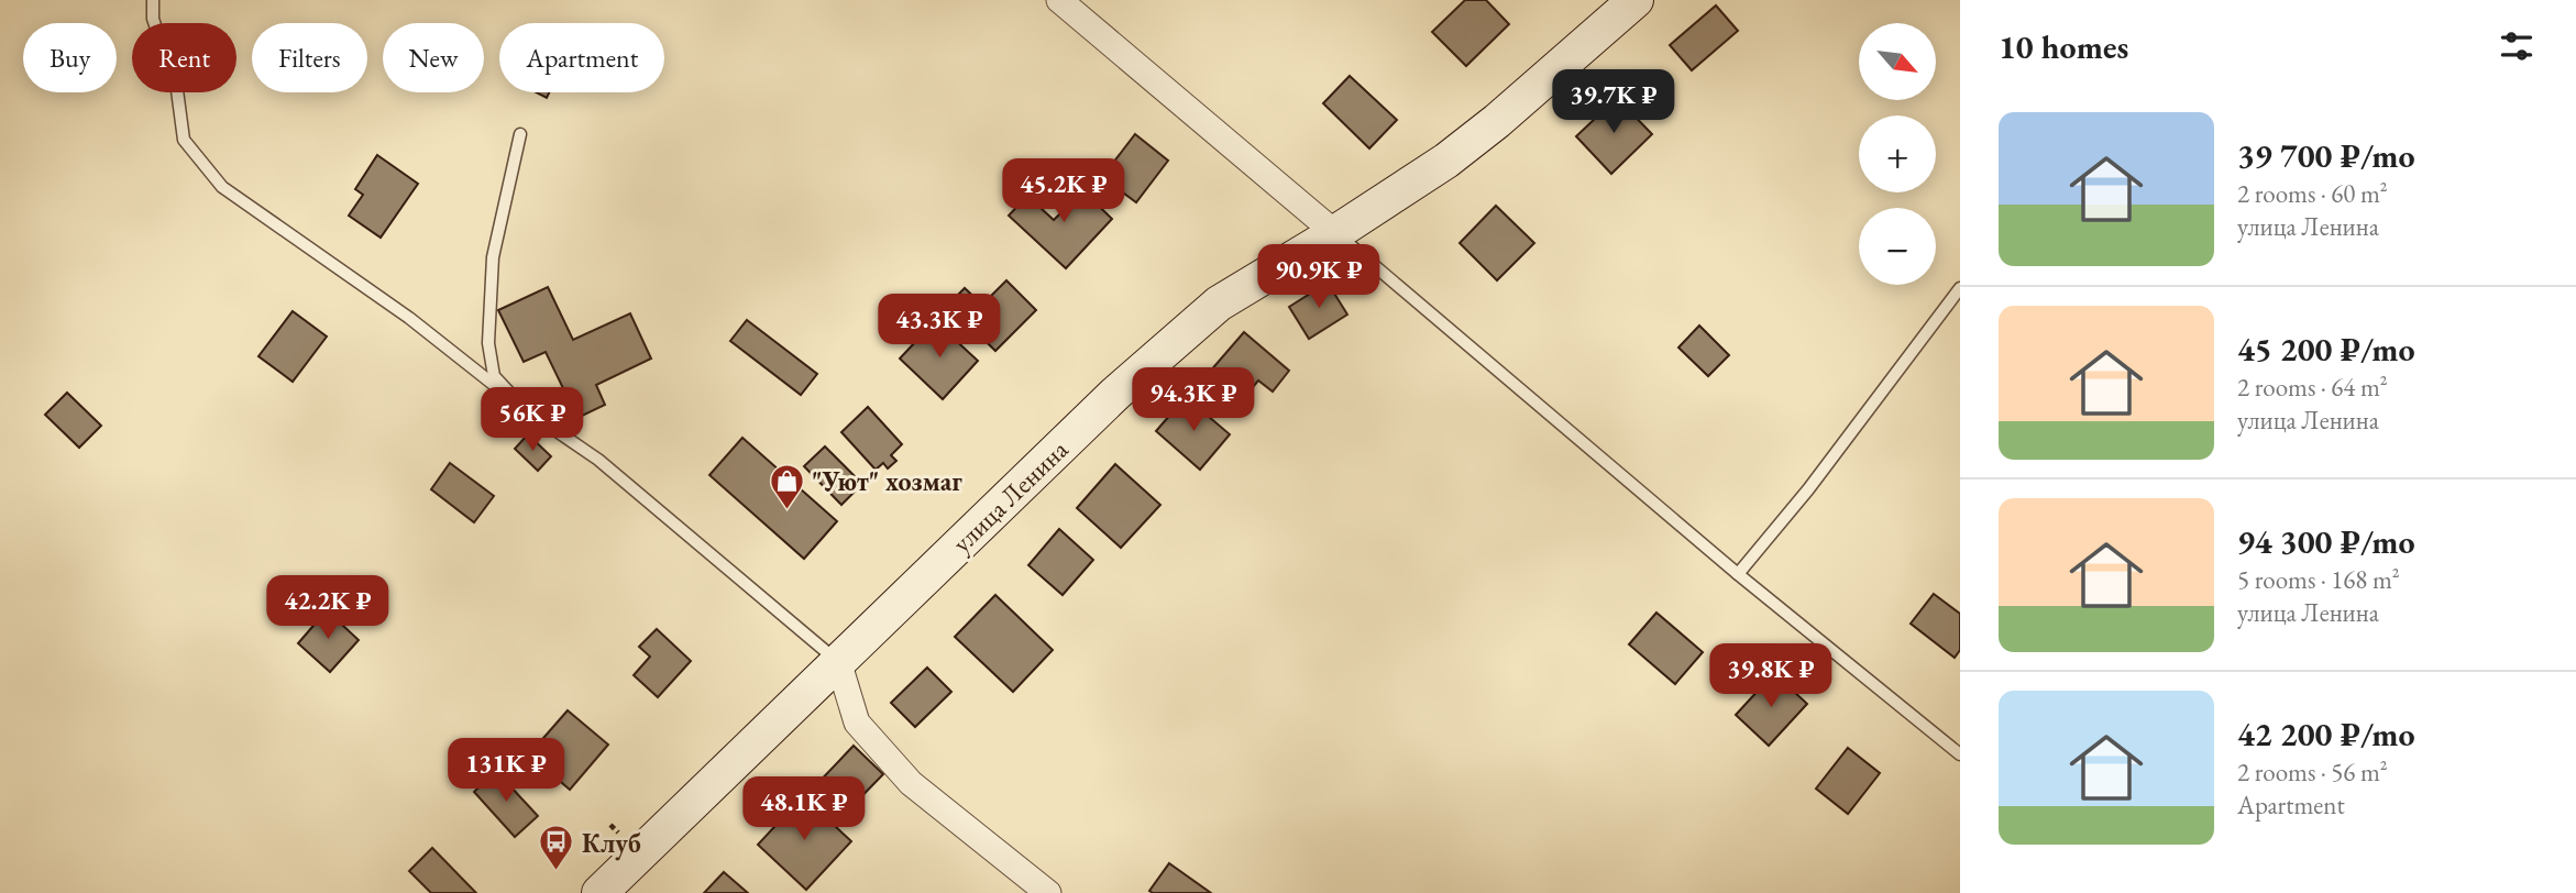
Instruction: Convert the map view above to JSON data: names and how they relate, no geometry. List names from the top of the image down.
{
  "streets": {
    "main road": ["улица Ленина"]
  },
  "places": {
    "shop": ["\"Уют\" хозмаг"],
    "bus stop": ["Клуб"]
  },
  "north": "bottom right",
  "page": {
    "heading": "10 homes",
    "map_buttons": ["+", "−"],
    "chip": [
      "Buy",
      "Rent",
      "Filters",
      "New",
      "Apartment"
    ],
    "price": [
      "39.7K ₽",
      "45.2K ₽",
      "90.9K ₽",
      "43.3K ₽",
      "94.3K ₽",
      "56K ₽",
      "42.2K ₽",
      "39.8K ₽",
      "131K ₽",
      "48.1K ₽"
    ],
    "list": [
      {
        "name": "39 700 ₽/mo",
        "note": "2 rooms · 60 m² · улица Ленина"
      },
      {
        "name": "45 200 ₽/mo",
        "note": "2 rooms · 64 m² · улица Ленина"
      },
      {
        "name": "94 300 ₽/mo",
        "note": "5 rooms · 168 m² · улица Ленина"
      },
      {
        "name": "42 200 ₽/mo",
        "note": "2 rooms · 56 m² · Apartment"
      }
    ]
  }
}
